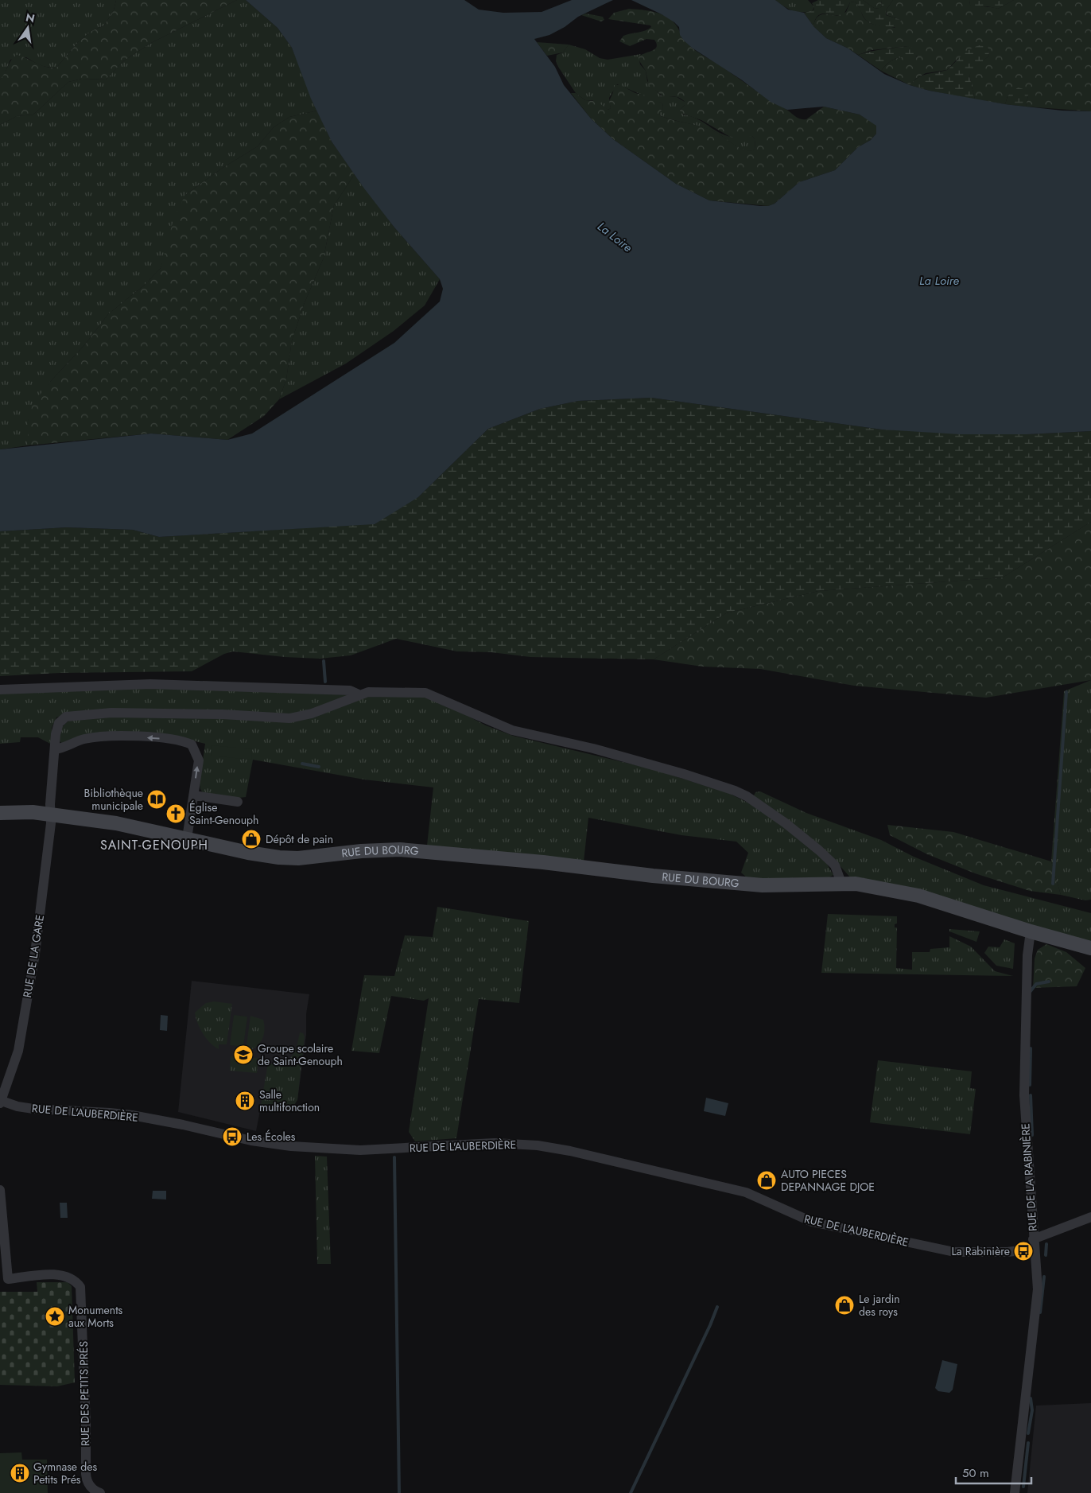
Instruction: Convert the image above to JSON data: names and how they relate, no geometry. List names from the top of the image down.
{
  "streets": {
    "street": [
      "RUE DU BOURG",
      "RUE DE LA GARE",
      "RUE DE L'AUBERDIÈRE",
      "RUE DE LA RABINIÈRE",
      "RUE DES PETITS PRÉS"
    ]
  },
  "crossings": [
    ["RUE DU BOURG", "RUE DE LA GARE"],
    ["RUE DU BOURG", "RUE DE LA RABINIÈRE"],
    ["RUE DE LA GARE", "RUE DE L'AUBERDIÈRE"],
    ["RUE DE L'AUBERDIÈRE", "RUE DE LA RABINIÈRE"]
  ],
  "districts": ["SAINT-GENOUPH"],
  "water": ["La Loire"],
  "places": {
    "library": ["Bibliothèque municipale"],
    "church": ["Église Saint-Genouph"],
    "shop": ["Dépôt de pain", "AUTO PIECES DEPANNAGE DJOE", "Le jardin des roys"],
    "school or university": ["Groupe scolaire de Saint-Genouph"],
    "building": ["Salle multifonction", "Gymnase des Petits Prés"],
    "bus stop": ["Les Écoles", "La Rabinière"],
    "place": ["Monuments aux Morts"]
  },
  "scale_bar": "50 m",
  "north": "top"
}
